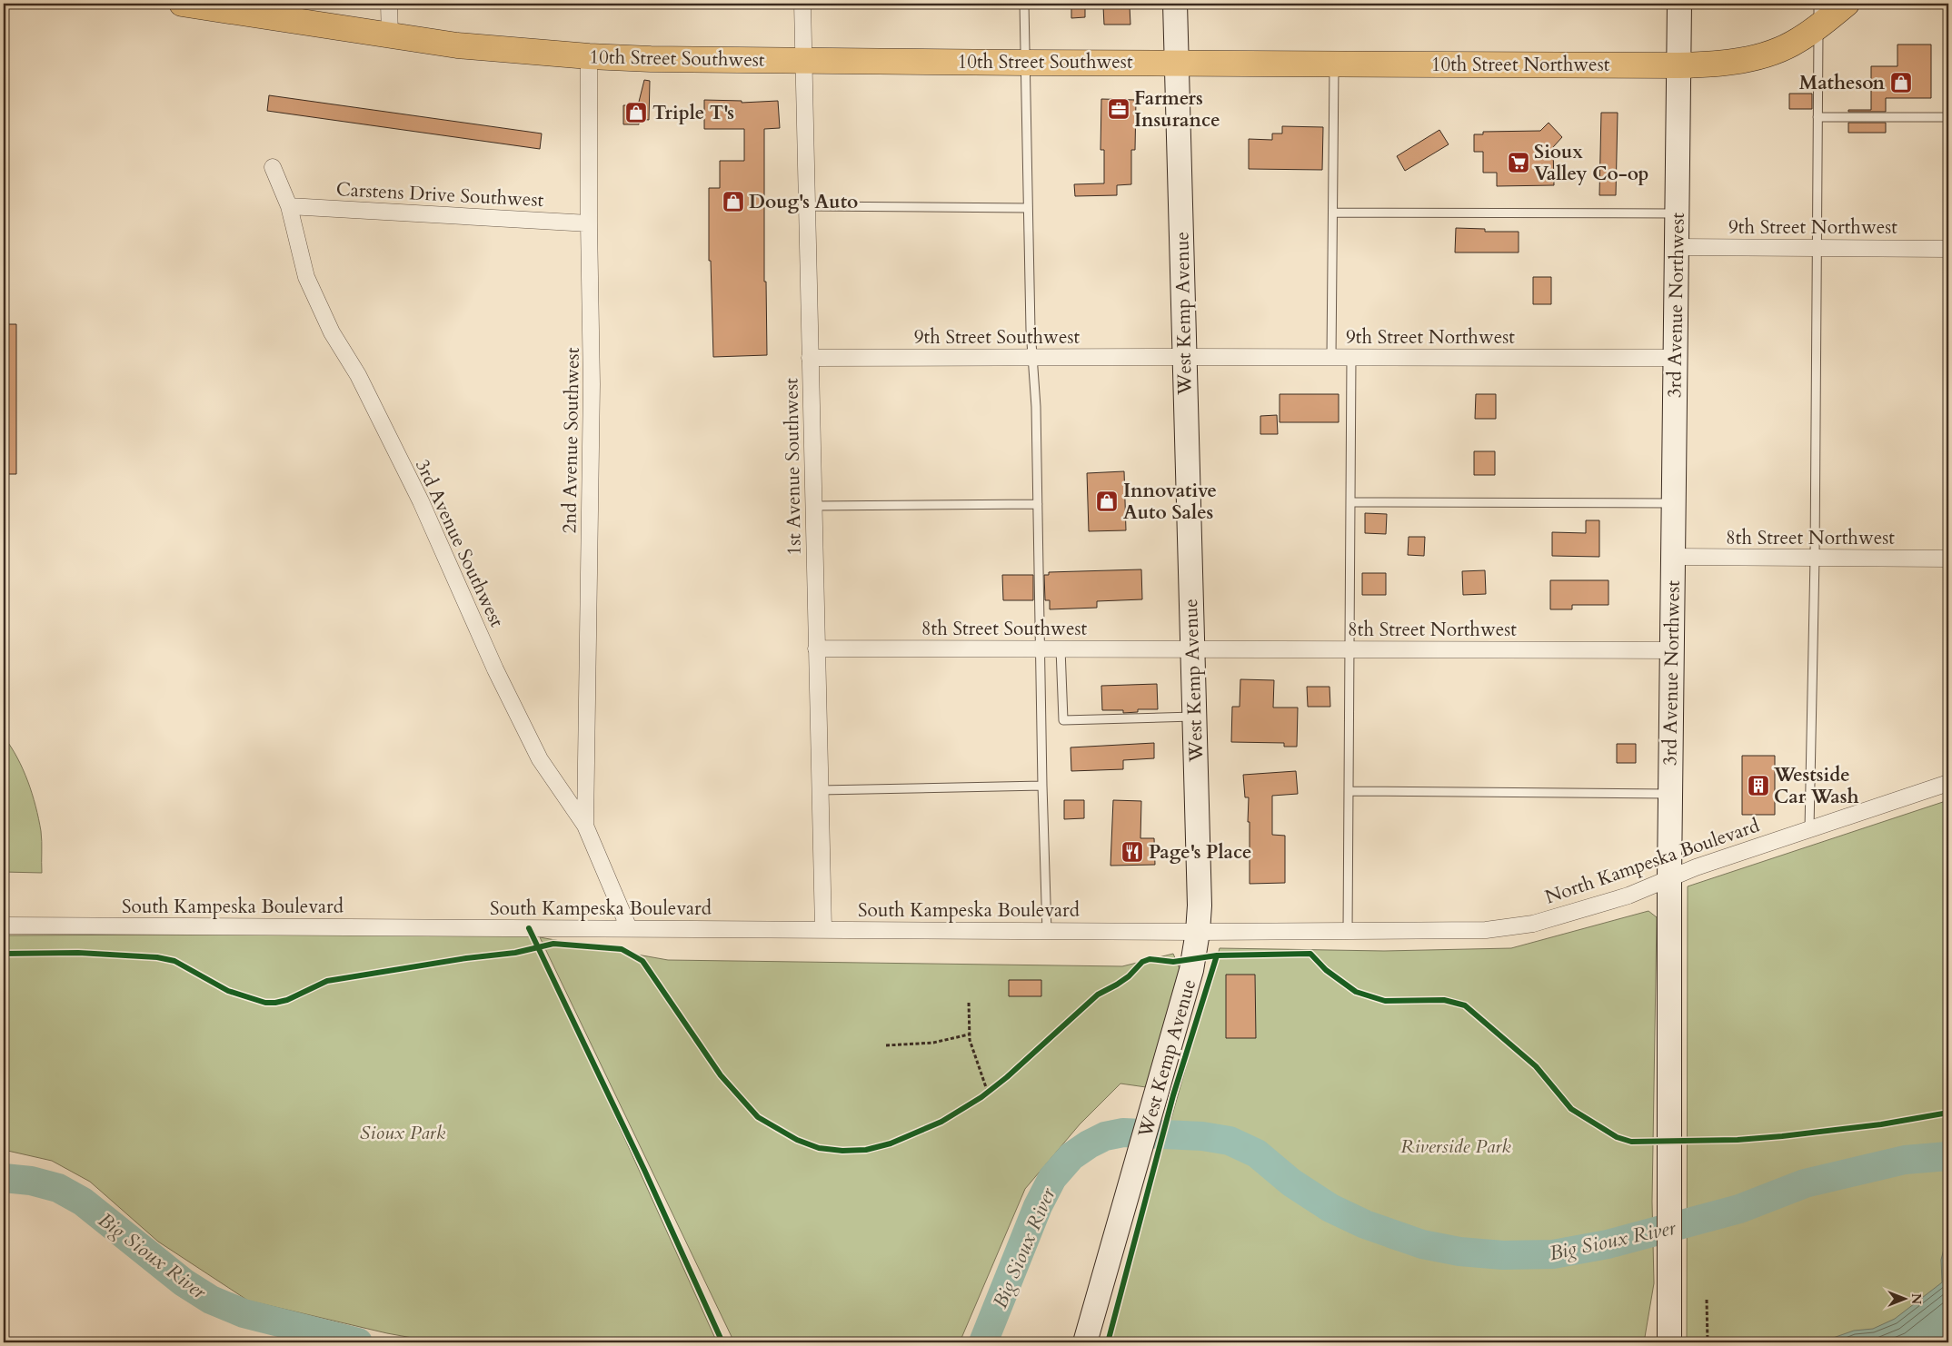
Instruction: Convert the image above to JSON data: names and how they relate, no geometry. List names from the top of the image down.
{
  "streets": {
    "main road": [
      "10th Street Southwest",
      "10th Street Northwest",
      "3rd Avenue Northwest",
      "West Kemp Avenue"
    ],
    "street": [
      "Carstens Drive Southwest",
      "9th Street Northwest",
      "9th Street Southwest",
      "2nd Avenue Southwest",
      "1st Avenue Southwest",
      "8th Street Northwest",
      "3rd Avenue Southwest",
      "8th Street Southwest",
      "North Kampeska Boulevard",
      "South Kampeska Boulevard"
    ]
  },
  "crossings": [
    ["10th Street Southwest", "10th Street Northwest"],
    ["10th Street Southwest", "West Kemp Avenue"],
    ["10th Street Southwest", "2nd Avenue Southwest"],
    ["10th Street Southwest", "1st Avenue Southwest"],
    ["10th Street Northwest", "3rd Avenue Northwest"],
    ["10th Street Northwest", "West Kemp Avenue"],
    ["Carstens Drive Southwest", "2nd Avenue Southwest"],
    ["Carstens Drive Southwest", "3rd Avenue Southwest"],
    ["9th Street Northwest", "3rd Avenue Northwest"],
    ["9th Street Northwest", "West Kemp Avenue"],
    ["9th Street Northwest", "9th Street Southwest"],
    ["3rd Avenue Northwest", "8th Street Northwest"],
    ["3rd Avenue Northwest", "North Kampeska Boulevard"],
    ["West Kemp Avenue", "9th Street Southwest"],
    ["West Kemp Avenue", "8th Street Northwest"],
    ["West Kemp Avenue", "8th Street Southwest"],
    ["West Kemp Avenue", "North Kampeska Boulevard"],
    ["West Kemp Avenue", "South Kampeska Boulevard"],
    ["9th Street Southwest", "1st Avenue Southwest"],
    ["2nd Avenue Southwest", "3rd Avenue Southwest"],
    ["1st Avenue Southwest", "8th Street Southwest"],
    ["1st Avenue Southwest", "South Kampeska Boulevard"],
    ["8th Street Northwest", "8th Street Southwest"],
    ["3rd Avenue Southwest", "South Kampeska Boulevard"],
    ["North Kampeska Boulevard", "South Kampeska Boulevard"]
  ],
  "water": ["Big Sioux River"],
  "parks": ["Sioux Park", "Riverside Park"],
  "places": {
    "shop": [
      "Matheson",
      "Triple T's",
      "Doug's Auto",
      "Innovative Auto Sales"
    ],
    "office": ["Farmers Insurance"],
    "supermarket": ["Sioux Valley Co-op"],
    "building": ["Westside Car Wash"],
    "restaurant": ["Page's Place"]
  },
  "north": "right"
}
